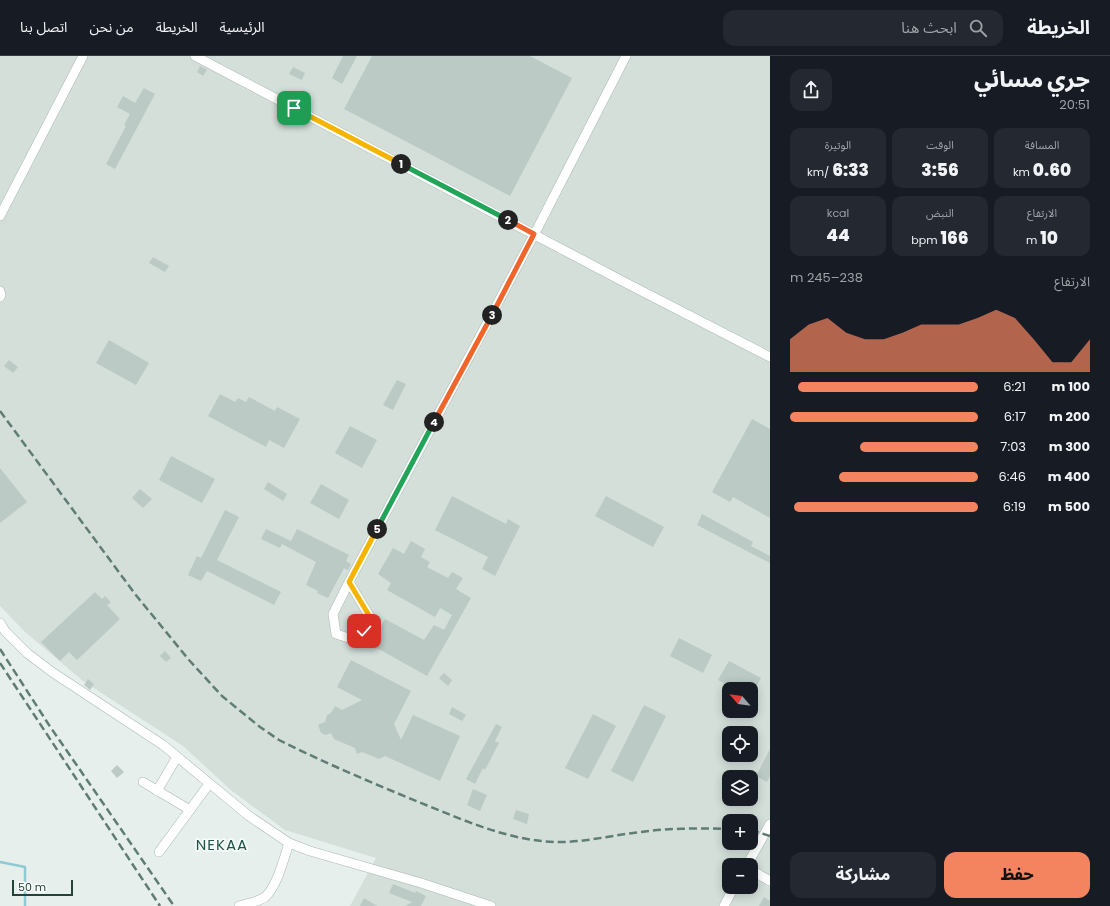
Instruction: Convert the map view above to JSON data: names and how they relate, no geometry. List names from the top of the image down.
{
  "districts": ["NEKAA"],
  "scale_bar": "50 m",
  "north": "top left",
  "page": {
    "header": "الخريطة",
    "search": "ابحث هنا",
    "nav": [
      "الرئيسية",
      "الخريطة",
      "من نحن",
      "اتصل بنا"
    ],
    "heading": ["جري مسائي", "20:51"],
    "stats": [
      ["المسافة", "0.60 km"],
      ["الوقت", "3:56"],
      ["الوتيرة", "6:33 /km"],
      ["الارتفاع", "10 m"],
      ["النبض", "166 bpm"],
      ["kcal", "44"]
    ],
    "pins": [
      "1",
      "2",
      "3",
      "4",
      "5"
    ],
    "chart": ["الارتفاع", "238–245 m"],
    "list": [
      {
        "name": "100 m",
        "note": "6:21"
      },
      {
        "name": "200 m",
        "note": "6:17"
      },
      {
        "name": "300 m",
        "note": "7:03"
      },
      {
        "name": "400 m",
        "note": "6:46"
      },
      {
        "name": "500 m",
        "note": "6:19"
      }
    ],
    "map_buttons": ["+", "−"],
    "buttons": ["حفظ", "مشاركة"],
    "scale": "50 m"
  }
}
